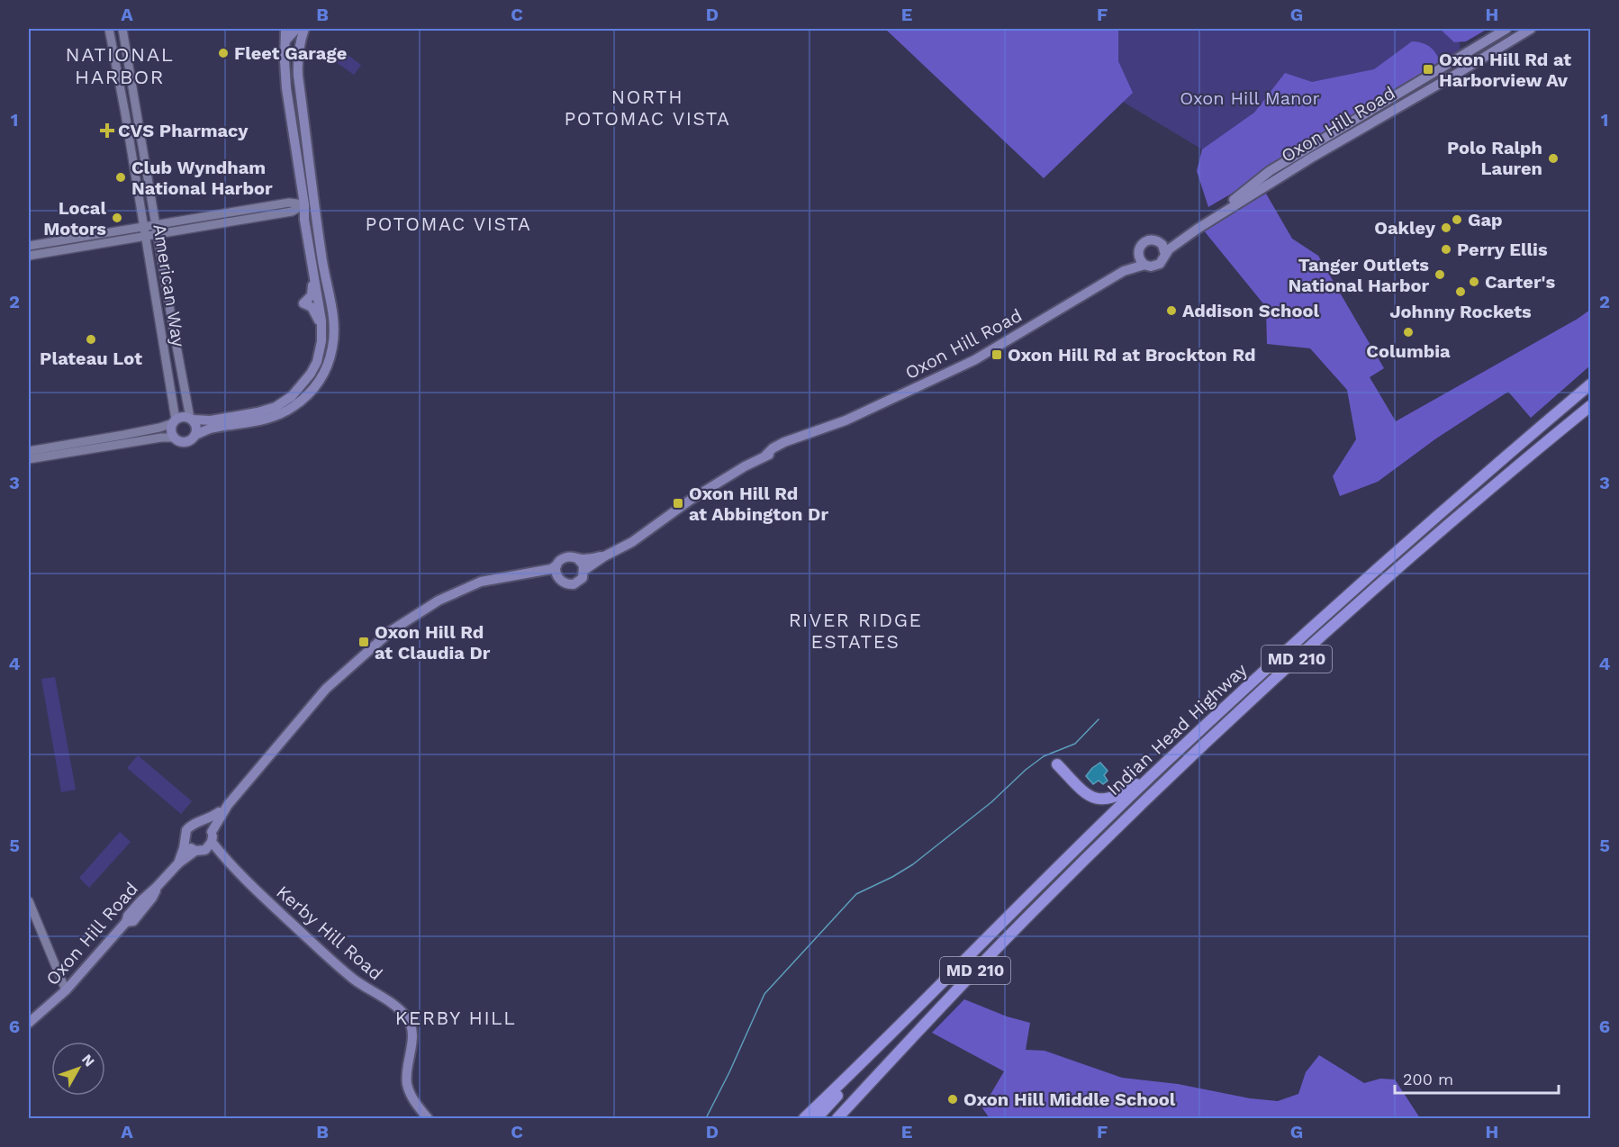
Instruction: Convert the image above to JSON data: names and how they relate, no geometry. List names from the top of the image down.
{
  "streets": {
    "highway": ["MD 210", "Indian Head Highway"],
    "main road": ["Oxon Hill Road", "Kerby Hill Road"],
    "street": ["American Way"]
  },
  "crossings": [
    ["Oxon Hill Road", "Kerby Hill Road"]
  ],
  "districts": [
    "NATIONAL HARBOR",
    "NORTH POTOMAC VISTA",
    "POTOMAC VISTA",
    "RIVER RIDGE ESTATES",
    "KERBY HILL"
  ],
  "parks": ["Oxon Hill Manor"],
  "places": {
    "other": [
      "Fleet Garage",
      "Polo Ralph Lauren",
      "Club Wyndham National Harbor",
      "Local Motors",
      "Gap",
      "Oakley",
      "Perry Ellis",
      "Tanger Outlets National Harbor",
      "Carter's",
      "Johnny Rockets",
      "Addison School",
      "Columbia",
      "Plateau Lot",
      "Oxon Hill Middle School"
    ],
    "transit": [
      "Oxon Hill Rd at Harborview Av",
      "Oxon Hill Rd at Brockton Rd",
      "Oxon Hill Rd at Abbington Dr",
      "Oxon Hill Rd at Claudia Dr"
    ],
    "health": ["CVS Pharmacy"]
  },
  "scale_bar": "200 m",
  "north": "top right",
  "grid": {
    "columns": [
      "A",
      "B",
      "C",
      "D",
      "E",
      "F",
      "G",
      "H"
    ],
    "rows": [
      "1",
      "2",
      "3",
      "4",
      "5",
      "6"
    ]
  }
}
